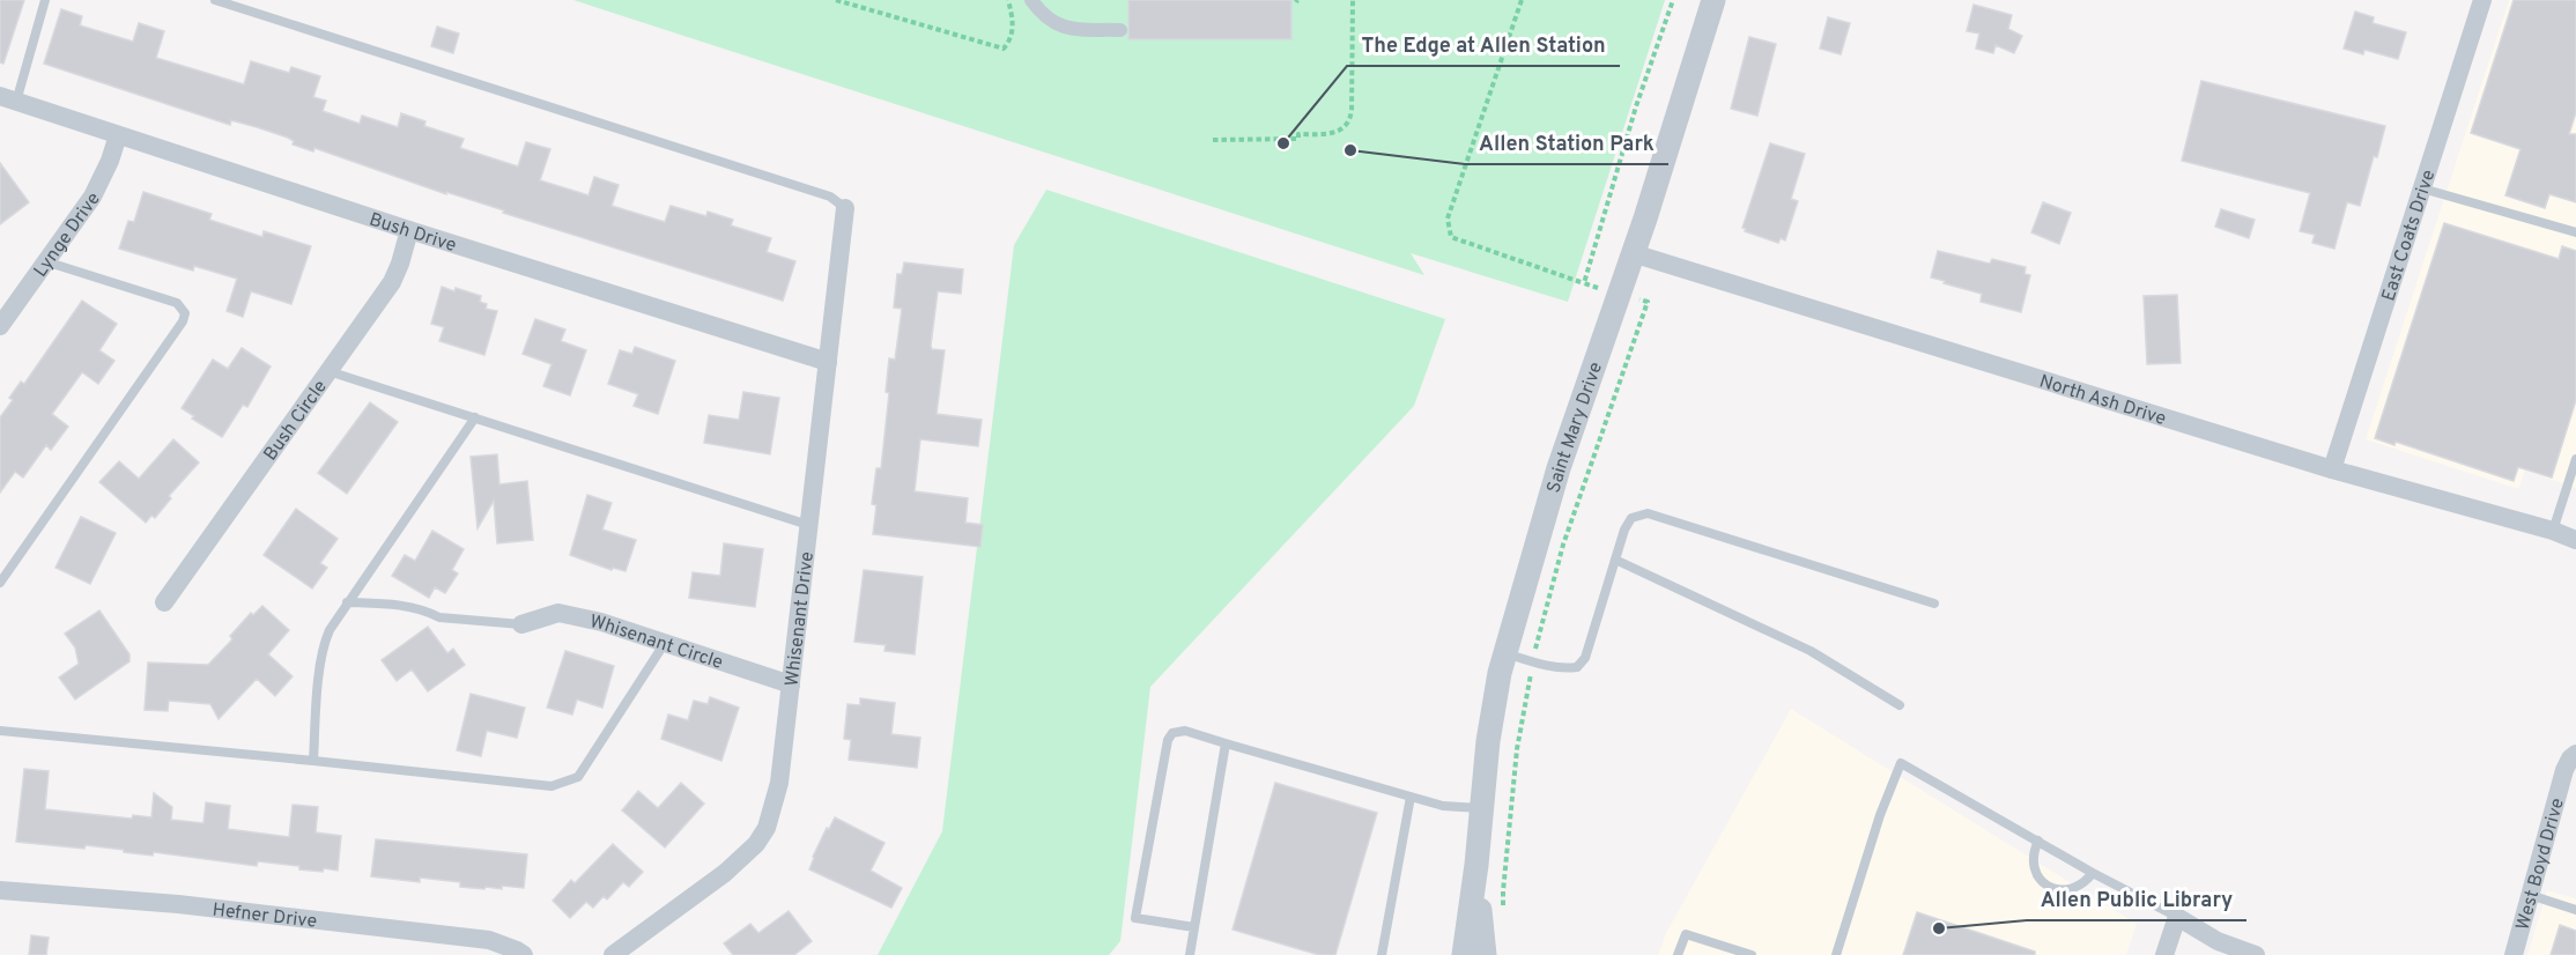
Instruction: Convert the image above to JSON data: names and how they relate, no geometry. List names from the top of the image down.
{
  "streets": {
    "street": [
      "Bush Drive",
      "Lynge Drive",
      "East Coats Drive",
      "North Ash Drive",
      "Bush Circle",
      "Saint Mary Drive",
      "Whisenant Drive",
      "Whisenant Circle",
      "West Boyd Drive",
      "Hefner Drive"
    ]
  },
  "crossings": [
    ["Bush Drive", "Lynge Drive"],
    ["Bush Drive", "Bush Circle"],
    ["Bush Drive", "Whisenant Drive"],
    ["East Coats Drive", "North Ash Drive"],
    ["North Ash Drive", "Saint Mary Drive"],
    ["Whisenant Drive", "Whisenant Circle"]
  ],
  "places": ["The Edge at Allen Station", "Allen Station Park", "Allen Public Library"]
}
